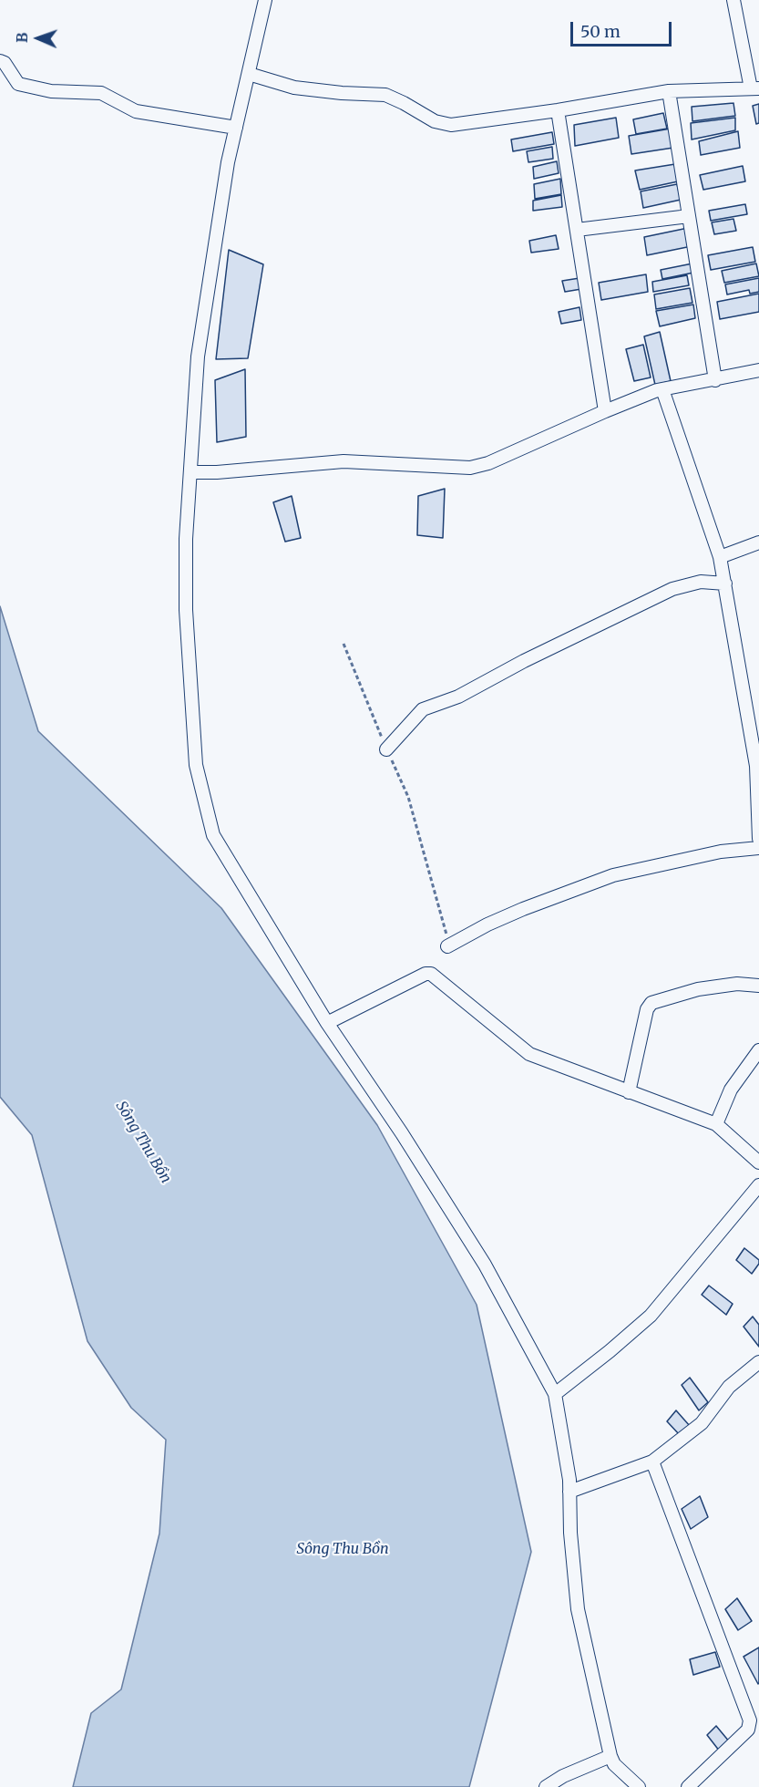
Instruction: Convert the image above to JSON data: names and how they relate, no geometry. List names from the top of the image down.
{
  "water": ["Sông Thu Bồn"],
  "scale_bar": "50 m",
  "north": "left"
}
